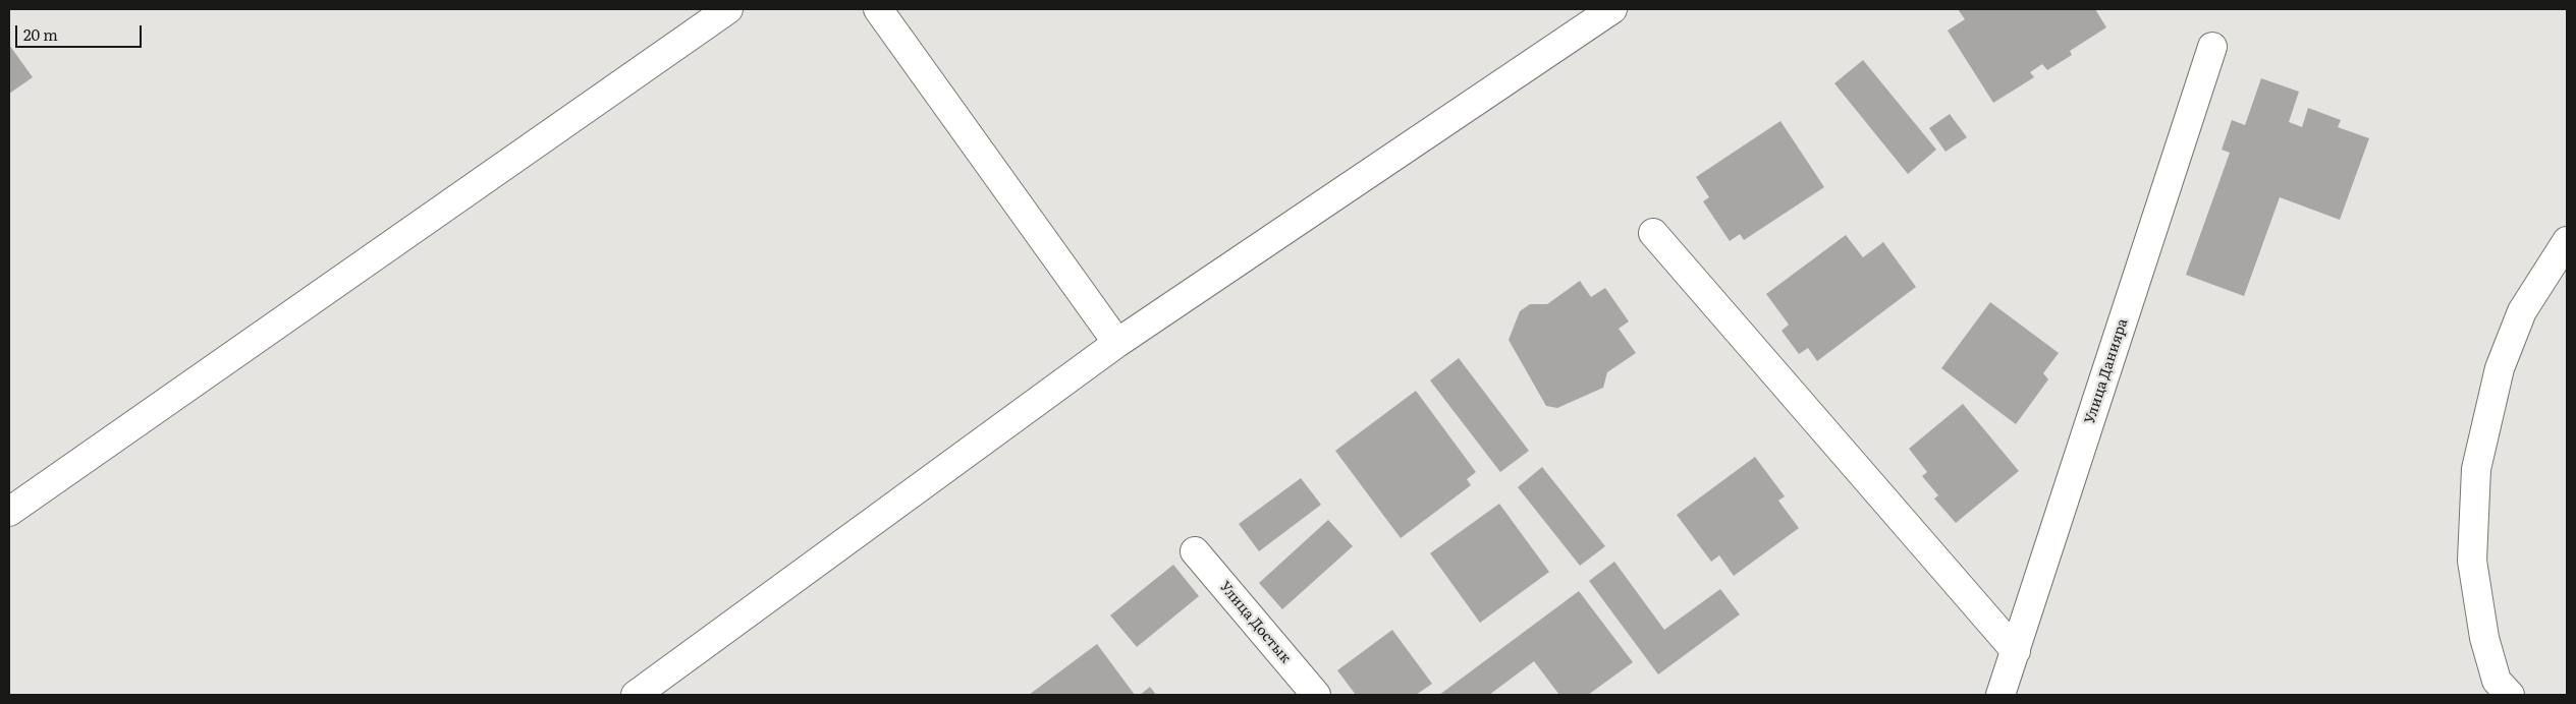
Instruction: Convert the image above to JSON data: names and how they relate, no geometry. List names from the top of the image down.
{
  "streets": {
    "street": ["Улица Данияра", "Улица Достык"]
  },
  "scale_bar": "20 m"
}
